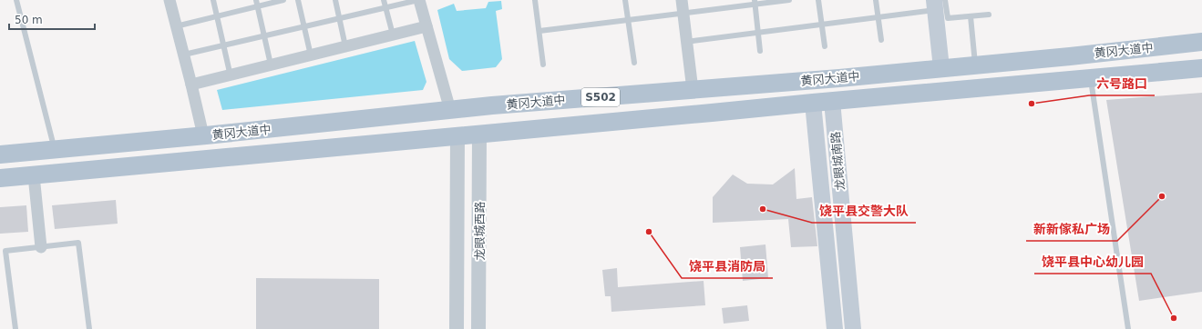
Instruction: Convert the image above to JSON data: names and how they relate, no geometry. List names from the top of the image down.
{
  "streets": {
    "main road": ["黄冈大道中", "S502", "龙眼城南路"],
    "street": ["龙眼城西路"]
  },
  "crossings": [
    ["黄冈大道中", "龙眼城南路"],
    ["黄冈大道中", "龙眼城西路"]
  ],
  "places": [
    "六号路口",
    "新新傢私广场",
    "饶平县交警大队",
    "饶平县消防局",
    "饶平县中心幼儿园"
  ],
  "scale_bar": "50 m"
}
